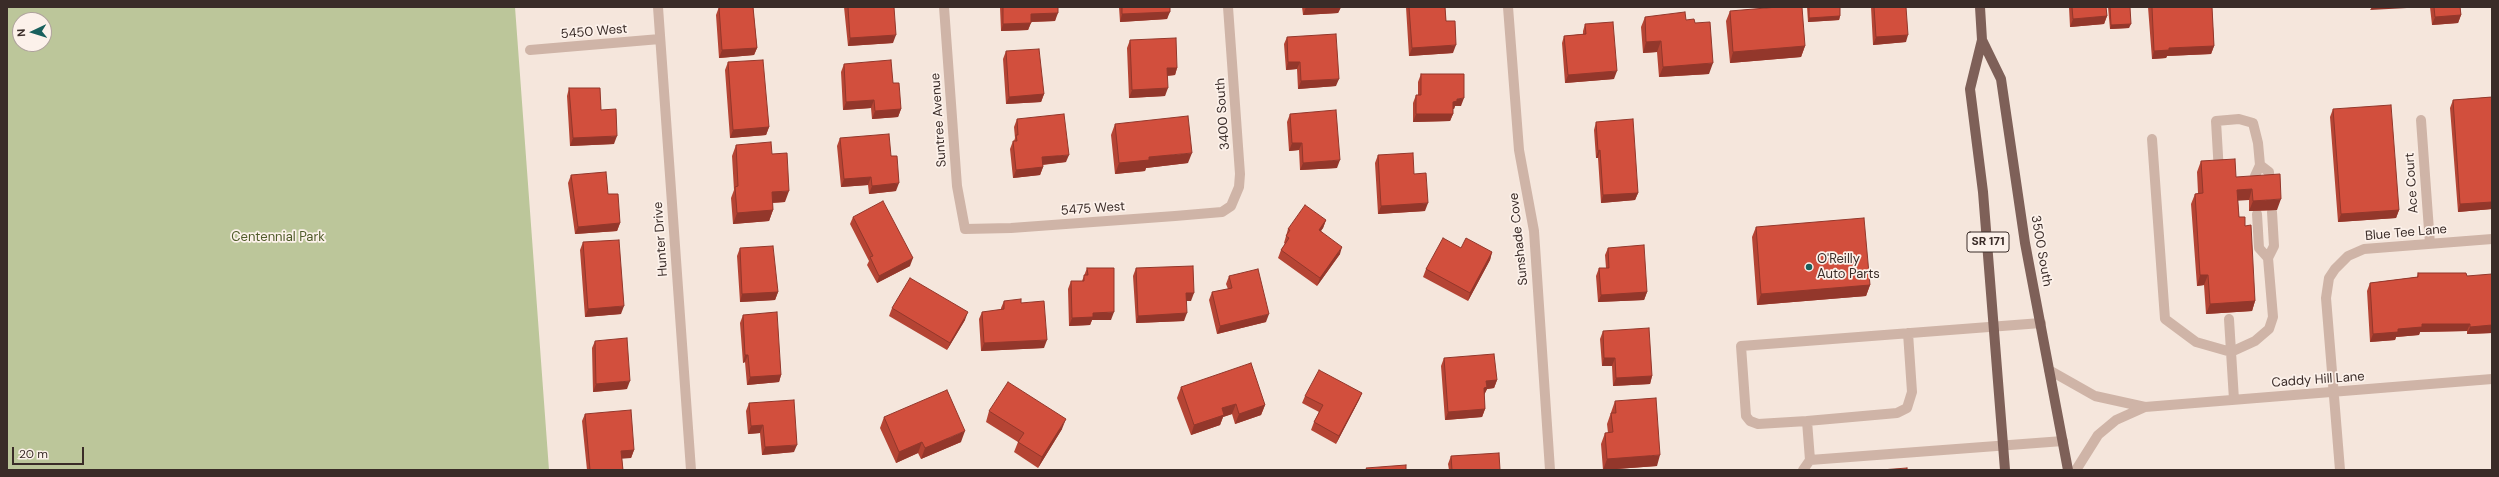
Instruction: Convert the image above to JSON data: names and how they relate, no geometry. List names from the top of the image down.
{
  "streets": {
    "main road": ["SR 171", "3500 South"],
    "street": [
      "5450 West",
      "3400 South",
      "Suntree Avenue",
      "Ace Court",
      "5475 West",
      "Blue Tee Lane",
      "Hunter Drive",
      "Sunshade Cove",
      "Caddy Hill Lane"
    ]
  },
  "crossings": [
    ["5450 West", "Hunter Drive"],
    ["3400 South", "5475 West"],
    ["Suntree Avenue", "5475 West"],
    ["Ace Court", "Blue Tee Lane"],
    ["Blue Tee Lane", "Caddy Hill Lane"],
    ["3500 South", "Caddy Hill Lane"]
  ],
  "parks": ["Centennial Park"],
  "places": ["O'Reilly Auto Parts"],
  "scale_bar": "20 m",
  "north": "left"
}
